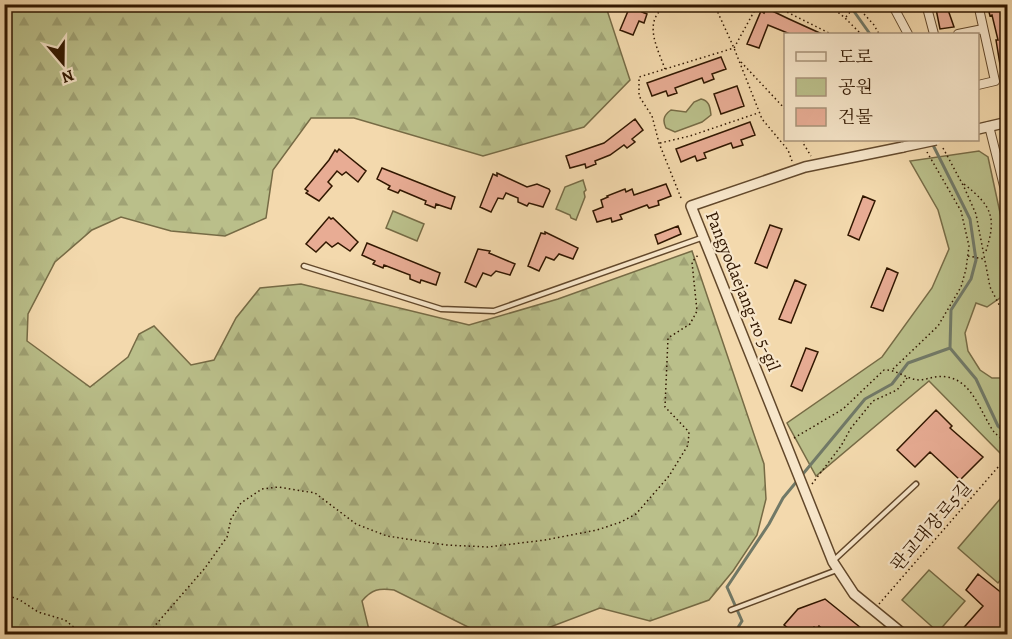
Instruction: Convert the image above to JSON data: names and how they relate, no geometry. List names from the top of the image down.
{
  "streets": {
    "street": ["Pangyodaejang-ro 5-gil"],
    "path": ["판교대장로5길"]
  },
  "legend": ["도로", "공원", "건물"],
  "north": "bottom"
}
